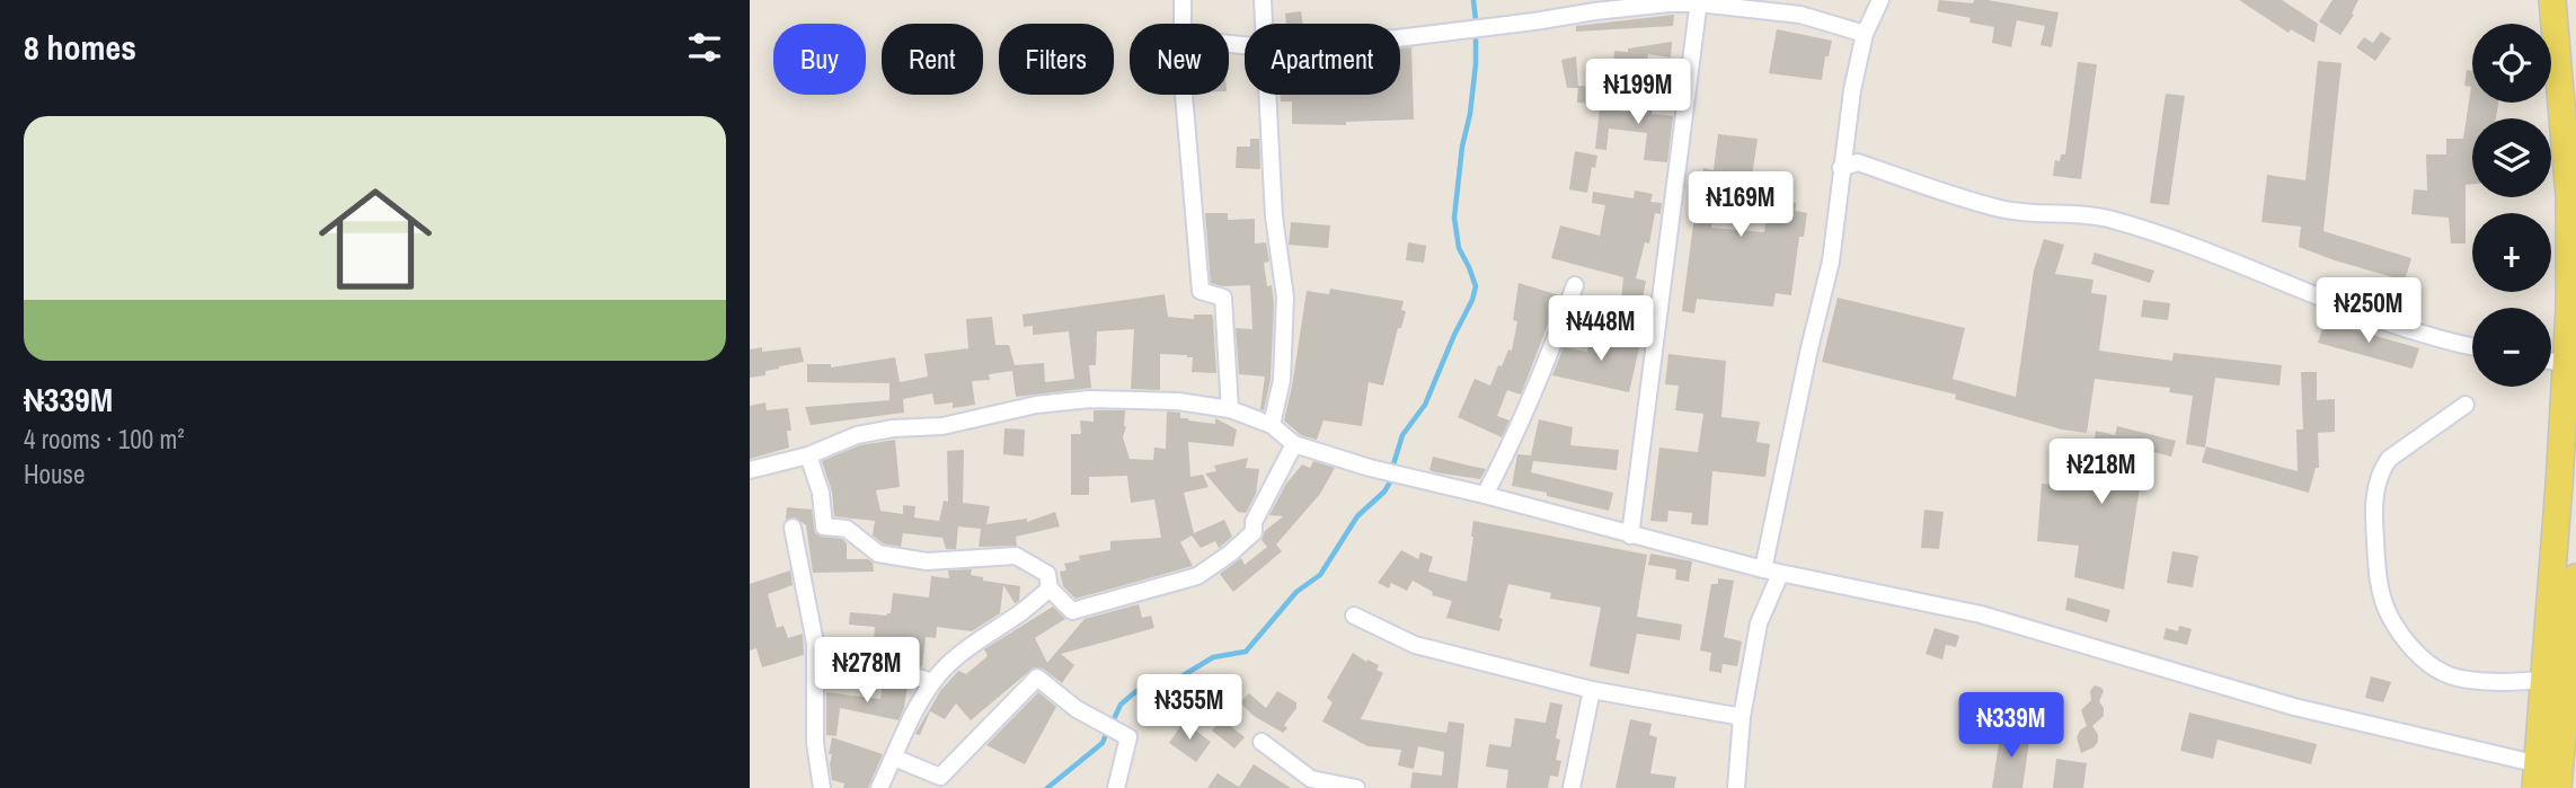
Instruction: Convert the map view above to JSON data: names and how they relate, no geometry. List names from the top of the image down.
{
  "page": {
    "heading": "8 homes",
    "map_buttons": ["+", "−"],
    "chip": [
      "Buy",
      "Rent",
      "Filters",
      "New",
      "Apartment"
    ],
    "price": [
      "₦199M",
      "₦169M",
      "₦250M",
      "₦448M",
      "₦218M",
      "₦278M",
      "₦355M",
      "₦339M"
    ],
    "list": [
      {
        "name": "₦339M",
        "note": "4 rooms · 100 m² · House"
      }
    ]
  }
}
